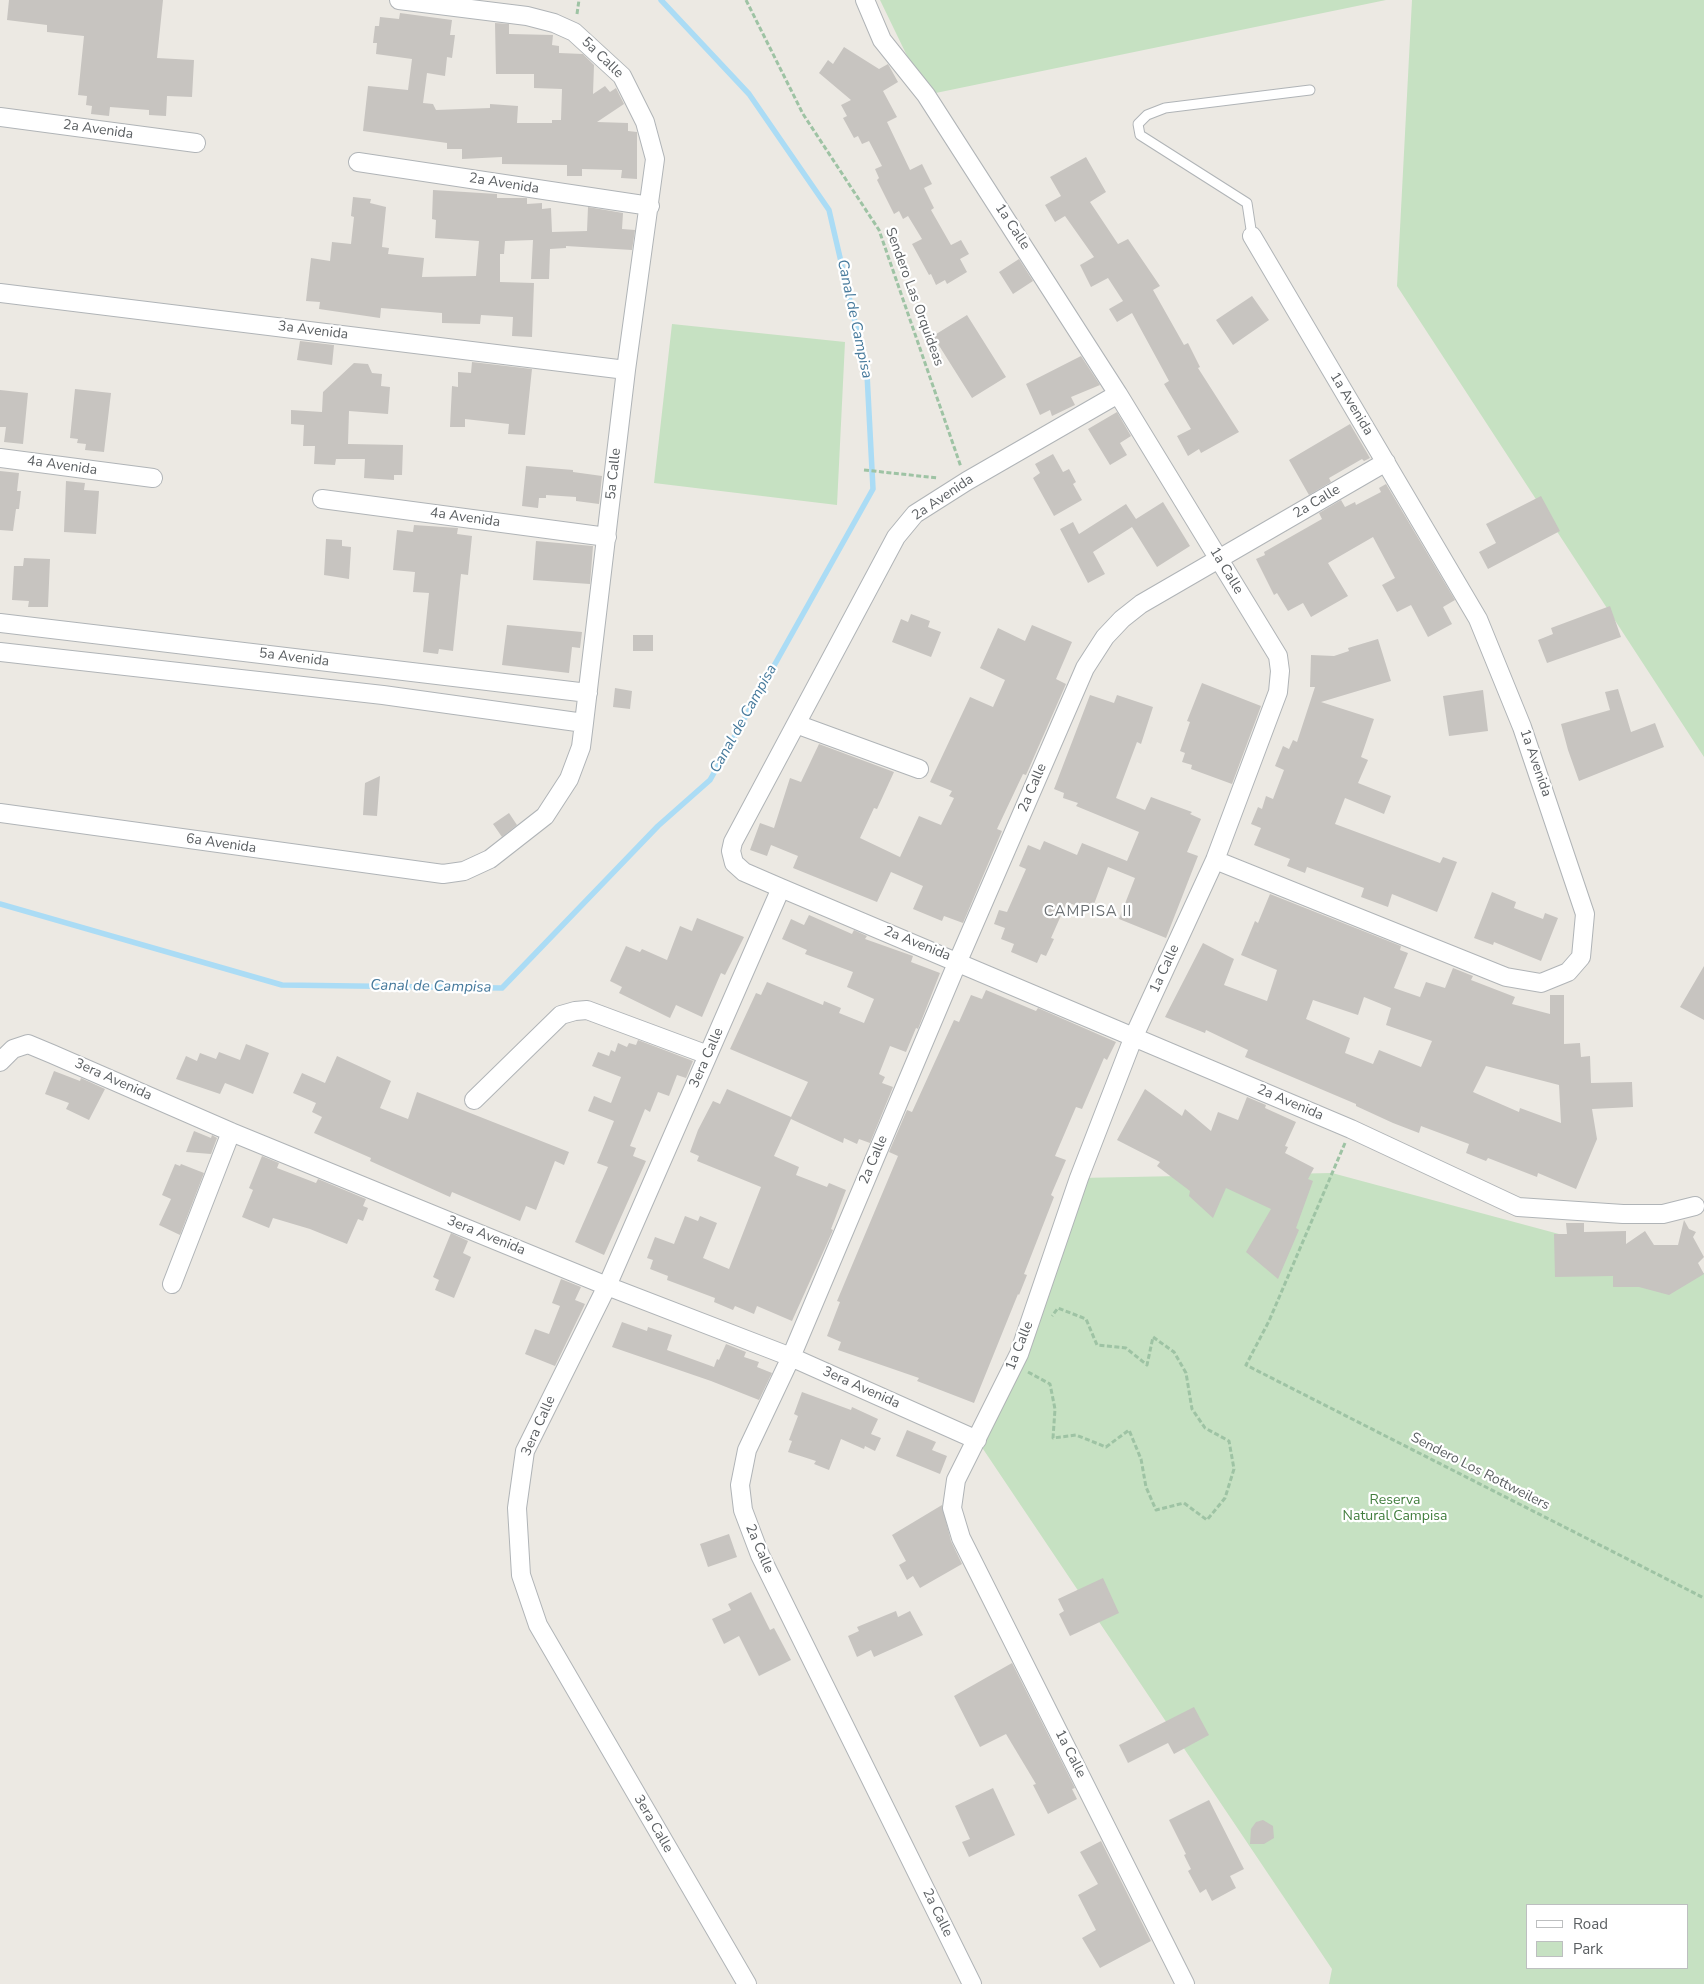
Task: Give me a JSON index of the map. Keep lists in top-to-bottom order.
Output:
{
  "streets": {
    "street": [
      "5a Calle",
      "2a Avenida",
      "1a Calle",
      "3a Avenida",
      "1a Avenida",
      "4a Avenida",
      "2a Calle",
      "5a Avenida",
      "6a Avenida",
      "3era Calle",
      "3era Avenida"
    ],
    "path": ["Sendero Las Orquideas", "Sendero Los Rottweilers"]
  },
  "crossings": [
    ["5a Calle", "2a Avenida"],
    ["5a Calle", "3a Avenida"],
    ["5a Calle", "4a Avenida"],
    ["5a Calle", "5a Avenida"],
    ["5a Calle", "6a Avenida"],
    ["2a Avenida", "1a Calle"],
    ["2a Avenida", "Sendero Las Orquideas"],
    ["2a Avenida", "2a Calle"],
    ["2a Avenida", "3era Calle"],
    ["2a Avenida", "Sendero Los Rottweilers"],
    ["1a Calle", "1a Avenida"],
    ["1a Calle", "2a Calle"],
    ["1a Calle", "3era Avenida"],
    ["1a Avenida", "2a Calle"],
    ["2a Calle", "3era Avenida"],
    ["3era Calle", "3era Avenida"]
  ],
  "districts": ["CAMPISA II"],
  "water": ["Canal de Campisa"],
  "parks": ["Reserva Natural Campisa"],
  "legend": ["Road", "Park"]
}
